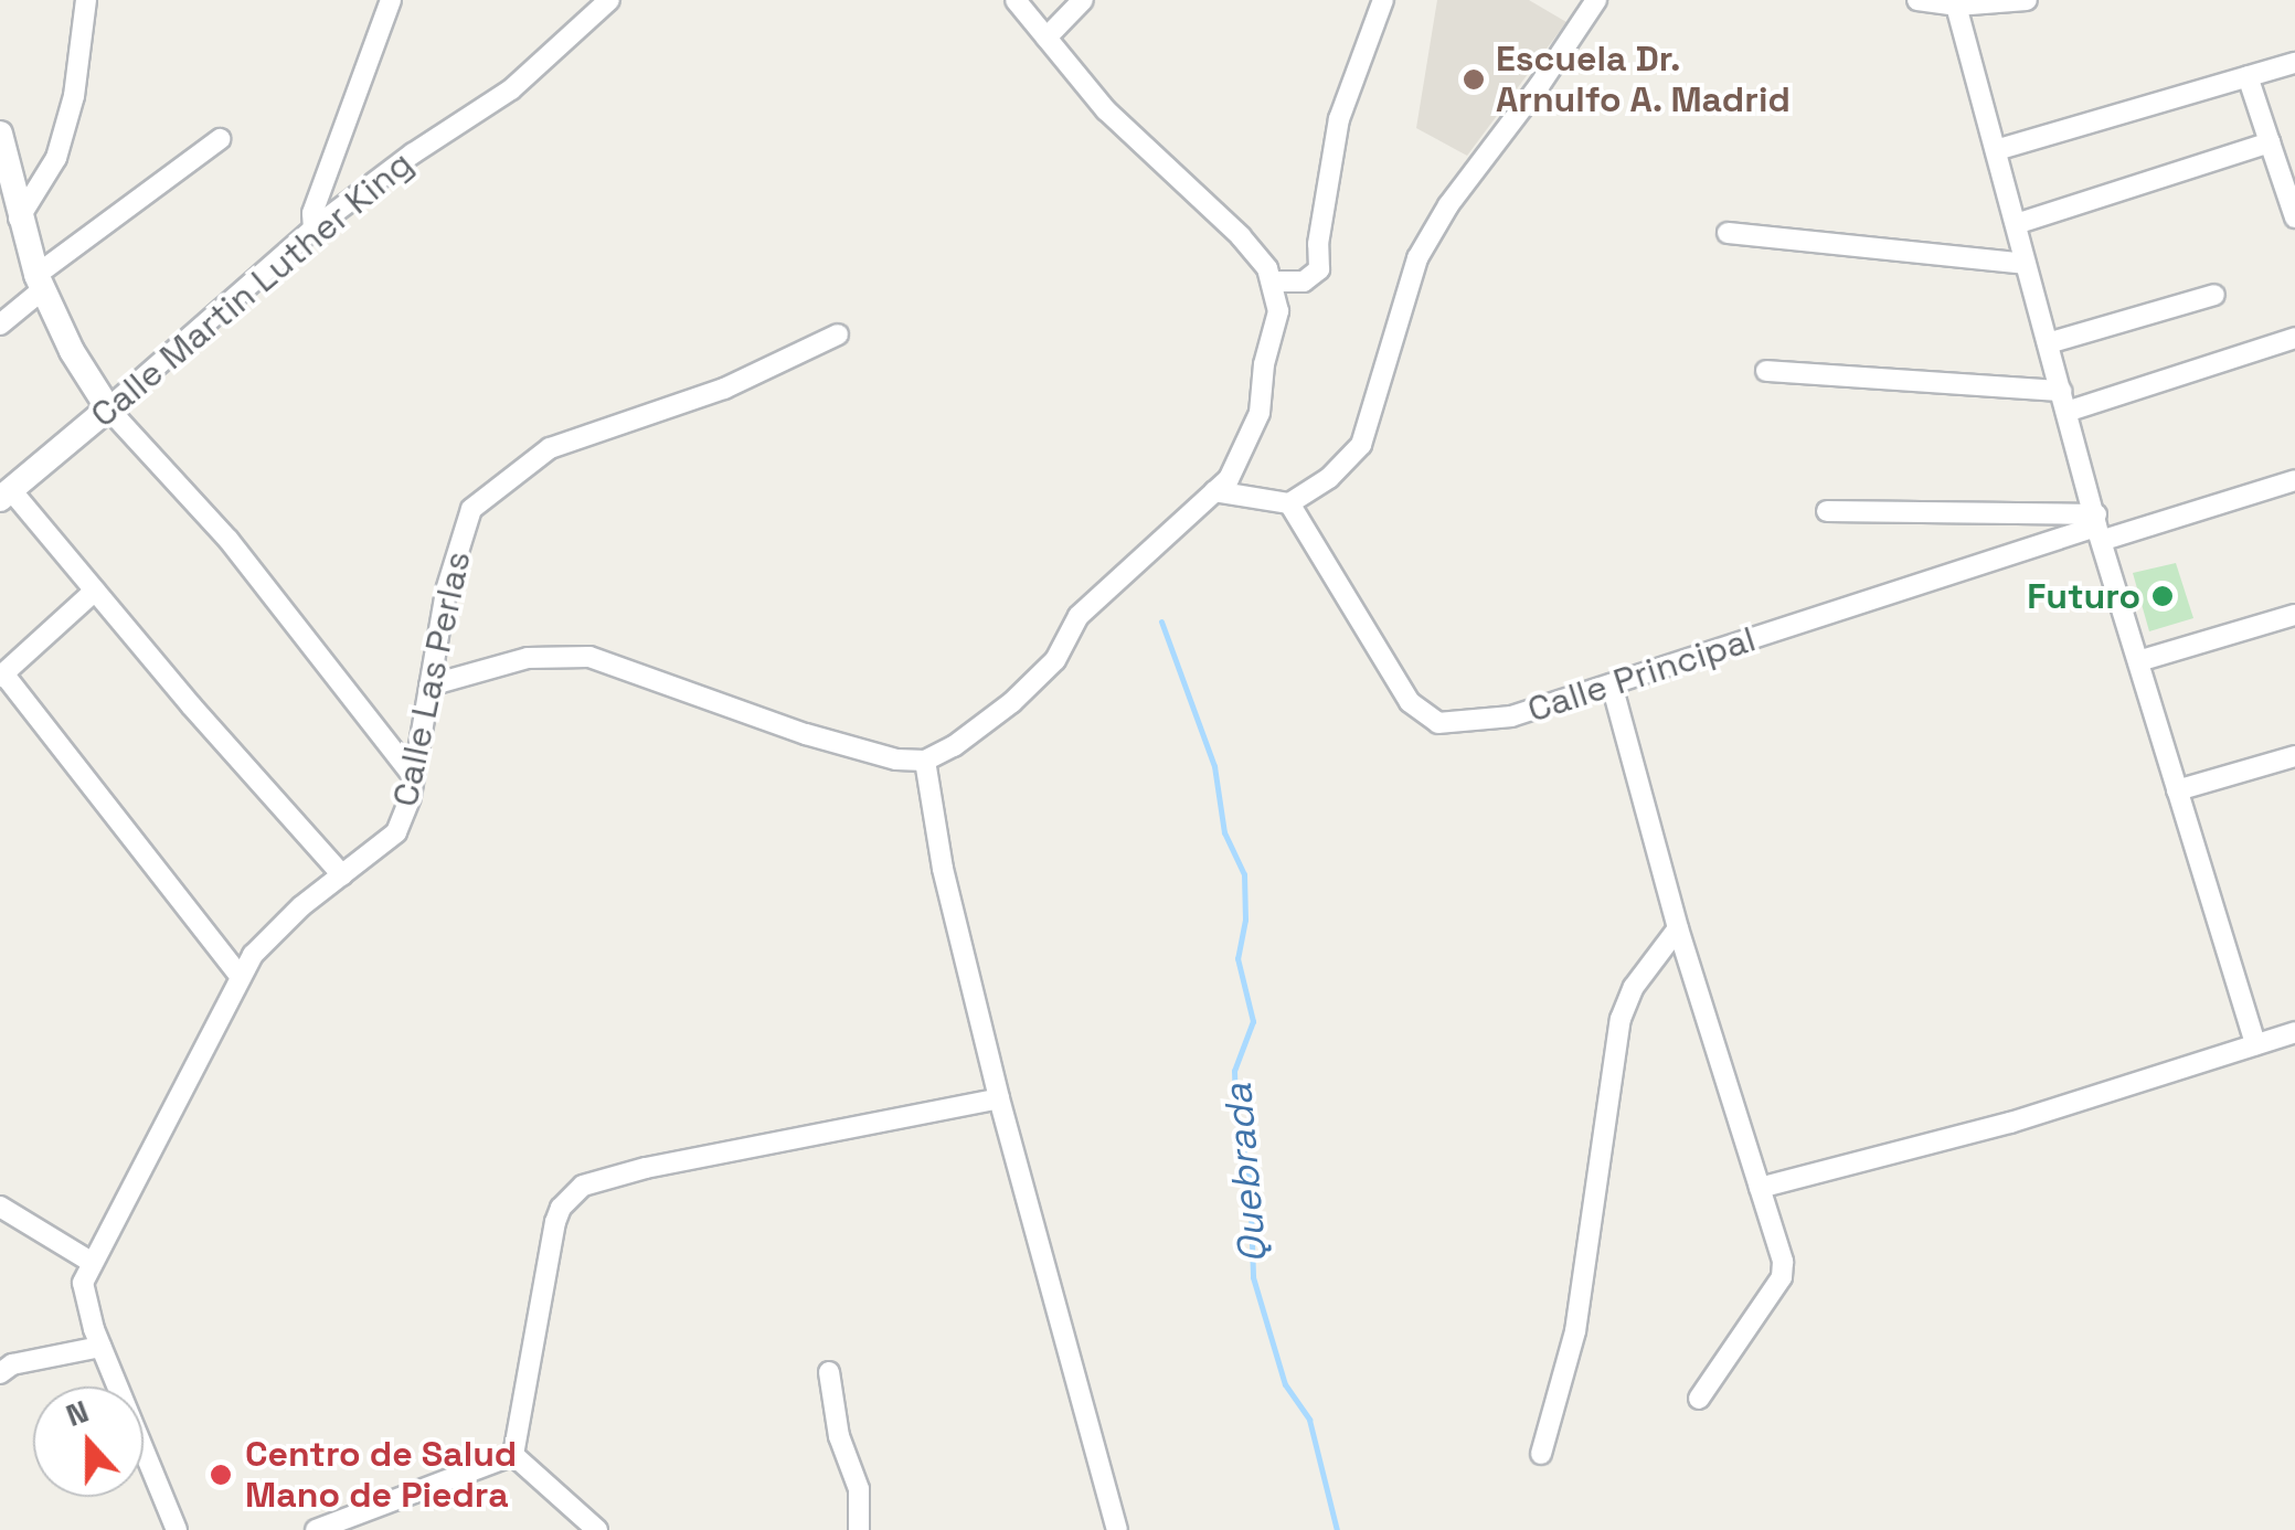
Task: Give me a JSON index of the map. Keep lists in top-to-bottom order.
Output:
{
  "streets": {
    "street": ["Calle Martin Luther King", "Calle Principal", "Calle Las Perlas"]
  },
  "water": ["Quebrada"],
  "places": ["Escuela Dr. Arnulfo A. Madrid", "Futuro", "Centro de Salud Mano de Piedra"],
  "north": "top"
}
